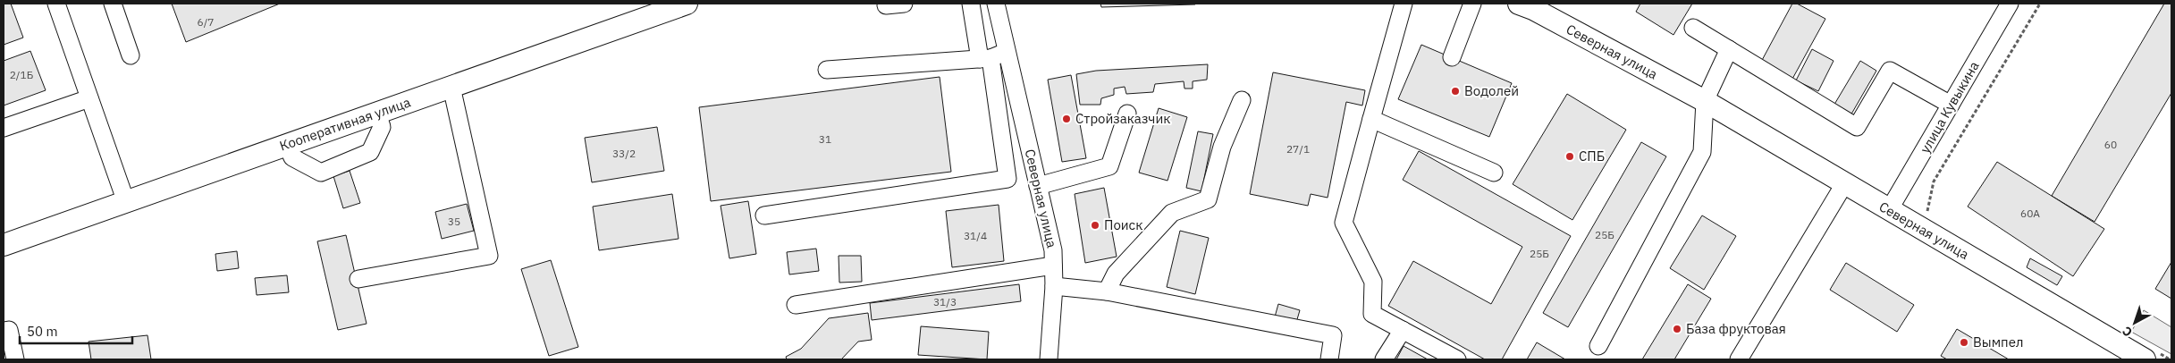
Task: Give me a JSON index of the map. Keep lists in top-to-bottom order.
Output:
{
  "streets": {
    "main road": ["Северная улица", "Кооперативная улица"],
    "street": ["улица Кувыкина"]
  },
  "crossings": [
    ["Северная улица", "улица Кувыкина"]
  ],
  "places": [
    "Водолей",
    "Стройзаказчик",
    "СПБ",
    "Поиск",
    "База фруктовая",
    "Вымпел"
  ],
  "house_numbers": [
    "6/7",
    "2/1Б",
    "31",
    "60",
    "27/1",
    "33/2",
    "60А",
    "35",
    "25Б",
    "31/4",
    "25Б",
    "31/3"
  ],
  "scale_bar": "50 m",
  "north": "bottom left"
}
